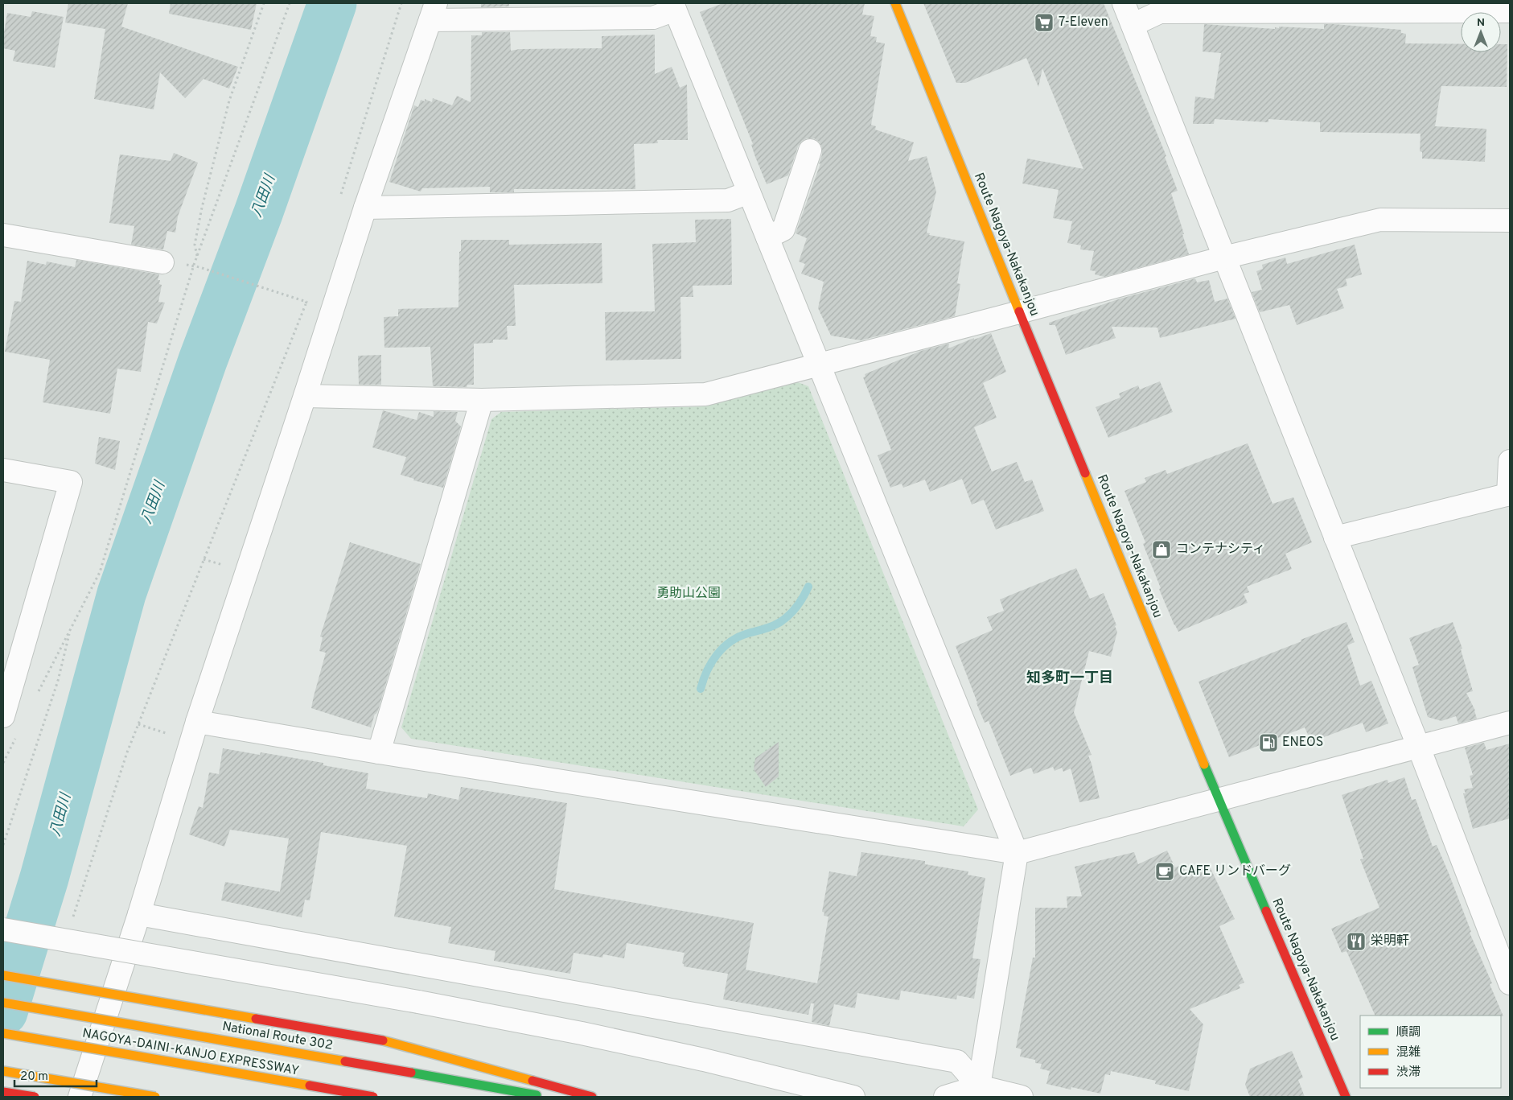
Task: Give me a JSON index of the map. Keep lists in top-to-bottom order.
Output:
{
  "streets": {
    "main road": ["Route Nagoya-Nakakanjou", "National Route 302", "NAGOYA-DAINI-KANJO EXPRESSWAY"]
  },
  "districts": ["知多町一丁目"],
  "water": ["八田川"],
  "parks": ["勇助山公園"],
  "places": {
    "supermarket": ["7-Eleven"],
    "shop": ["コンテナシティ"],
    "fuel station": ["ENEOS"],
    "cafe": ["CAFE リンドバーグ"],
    "restaurant": ["栄明軒"]
  },
  "legend": ["順調", "混雑", "渋滞"],
  "scale_bar": "20 m",
  "north": "top"
}
